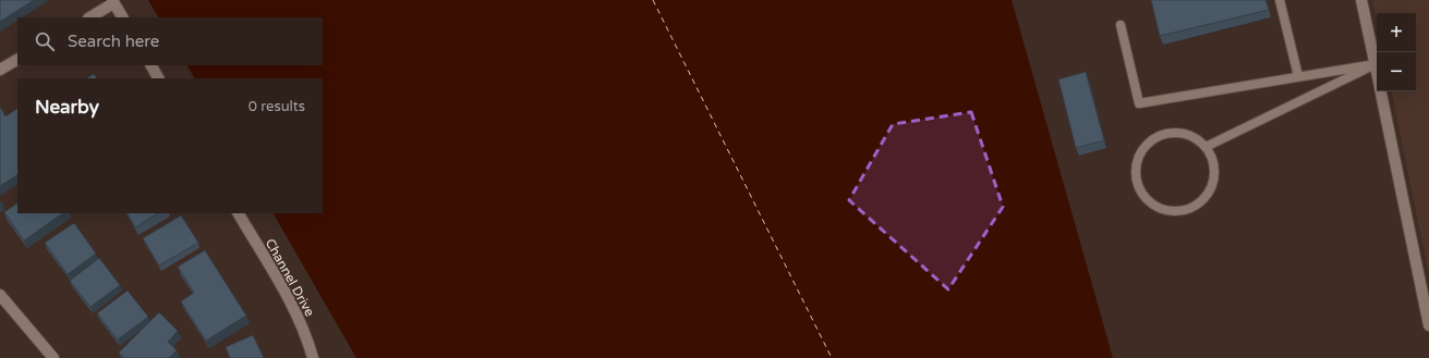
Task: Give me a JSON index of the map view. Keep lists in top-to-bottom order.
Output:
{
  "streets": {
    "street": ["Channel Drive"]
  },
  "page": {
    "map_buttons": ["+", "−"],
    "search": "Search here",
    "heading": ["Nearby", "0 results"]
  }
}
